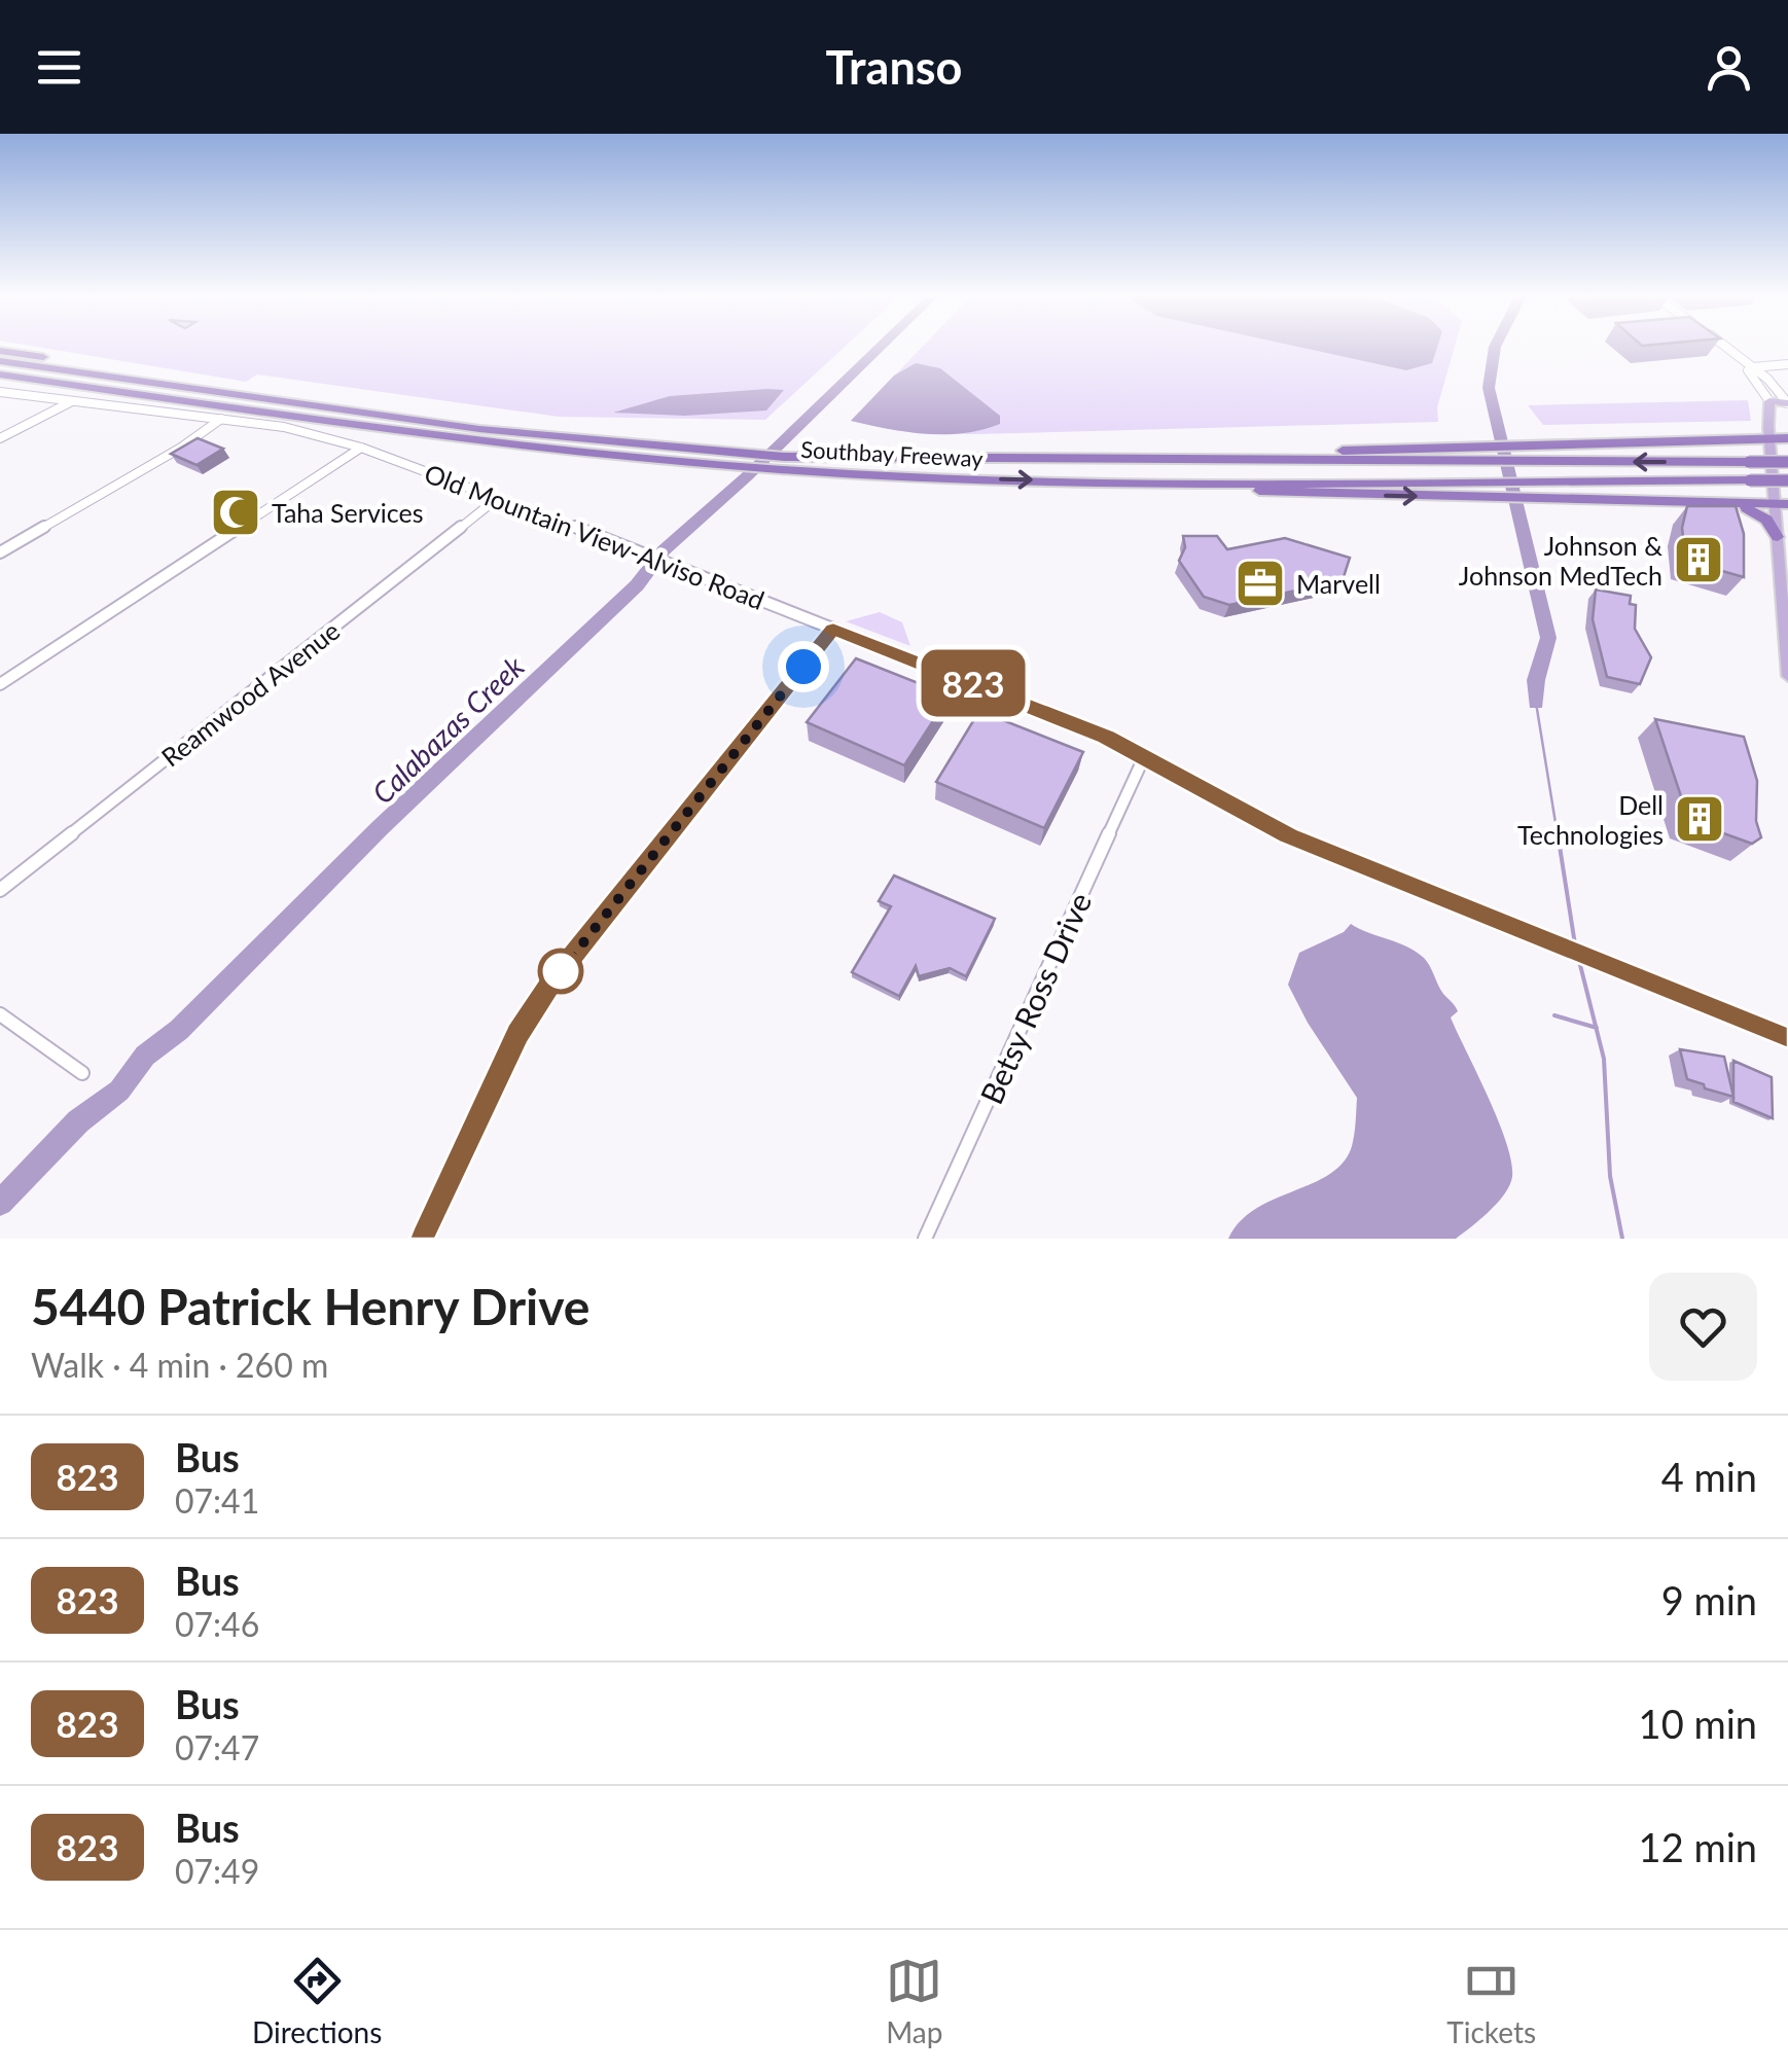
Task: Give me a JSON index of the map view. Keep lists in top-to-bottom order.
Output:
{
  "streets": {
    "highway": ["Southbay Freeway"],
    "street": ["Old Mountain View-Alviso Road", "Reamwood Avenue", "Betsy Ross Drive"]
  },
  "crossings": [
    ["Old Mountain View-Alviso Road", "Reamwood Avenue"],
    ["Old Mountain View-Alviso Road", "Betsy Ross Drive"]
  ],
  "water": ["Calabazas Creek"],
  "places": {
    "mosque": ["Taha Services"],
    "building": ["Johnson & Johnson MedTech", "Dell Technologies"],
    "office": ["Marvell"]
  },
  "lines": ["bus line 823"],
  "page": {
    "header": "Transo",
    "on_map": "823",
    "heading": ["5440 Patrick Henry Drive", "Walk · 4 min · 260 m"],
    "list": [
      {
        "mark": "823",
        "name": "Bus",
        "note": "07:41",
        "value": "4 min"
      },
      {
        "mark": "823",
        "name": "Bus",
        "note": "07:46",
        "value": "9 min"
      },
      {
        "mark": "823",
        "name": "Bus",
        "note": "07:47",
        "value": "10 min"
      },
      {
        "mark": "823",
        "name": "Bus",
        "note": "07:49",
        "value": "12 min"
      }
    ],
    "tabs": ["Directions", "Map", "Tickets"]
  }
}
